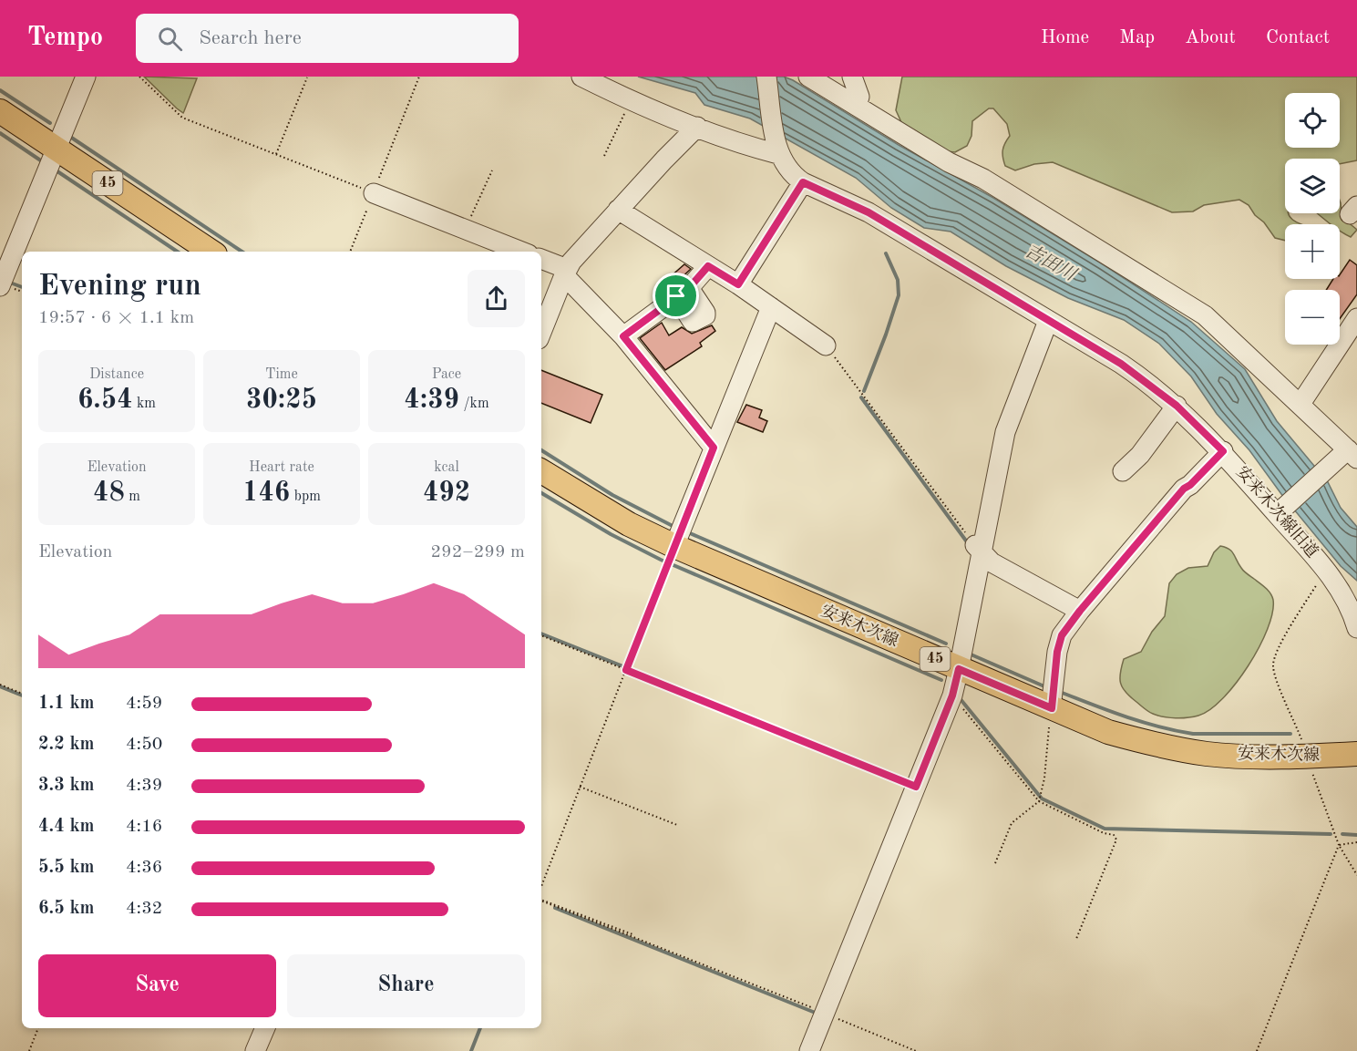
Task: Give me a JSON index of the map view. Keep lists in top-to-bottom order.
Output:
{
  "streets": {
    "main road": ["45", "安来木次線"],
    "street": ["安来木次線旧道"]
  },
  "water": ["吉田川"],
  "page": {
    "header": "Tempo",
    "search": "Search here",
    "nav": [
      "Home",
      "Map",
      "About",
      "Contact"
    ],
    "map_buttons": ["+", "−"],
    "heading": ["Evening run", "19:57 · 6 × 1.1 km"],
    "stats": [
      ["Distance", "6.54 km"],
      ["Time", "30:25"],
      ["Pace", "4:39 /km"],
      ["Elevation", "48 m"],
      ["Heart rate", "146 bpm"],
      ["kcal", "492"]
    ],
    "chart": ["Elevation", "292–299 m"],
    "list": [
      {
        "name": "1.1 km",
        "note": "4:59"
      },
      {
        "name": "2.2 km",
        "note": "4:50"
      },
      {
        "name": "3.3 km",
        "note": "4:39"
      },
      {
        "name": "4.4 km",
        "note": "4:16"
      },
      {
        "name": "5.5 km",
        "note": "4:36"
      },
      {
        "name": "6.5 km",
        "note": "4:32"
      }
    ],
    "buttons": ["Save", "Share"]
  }
}
